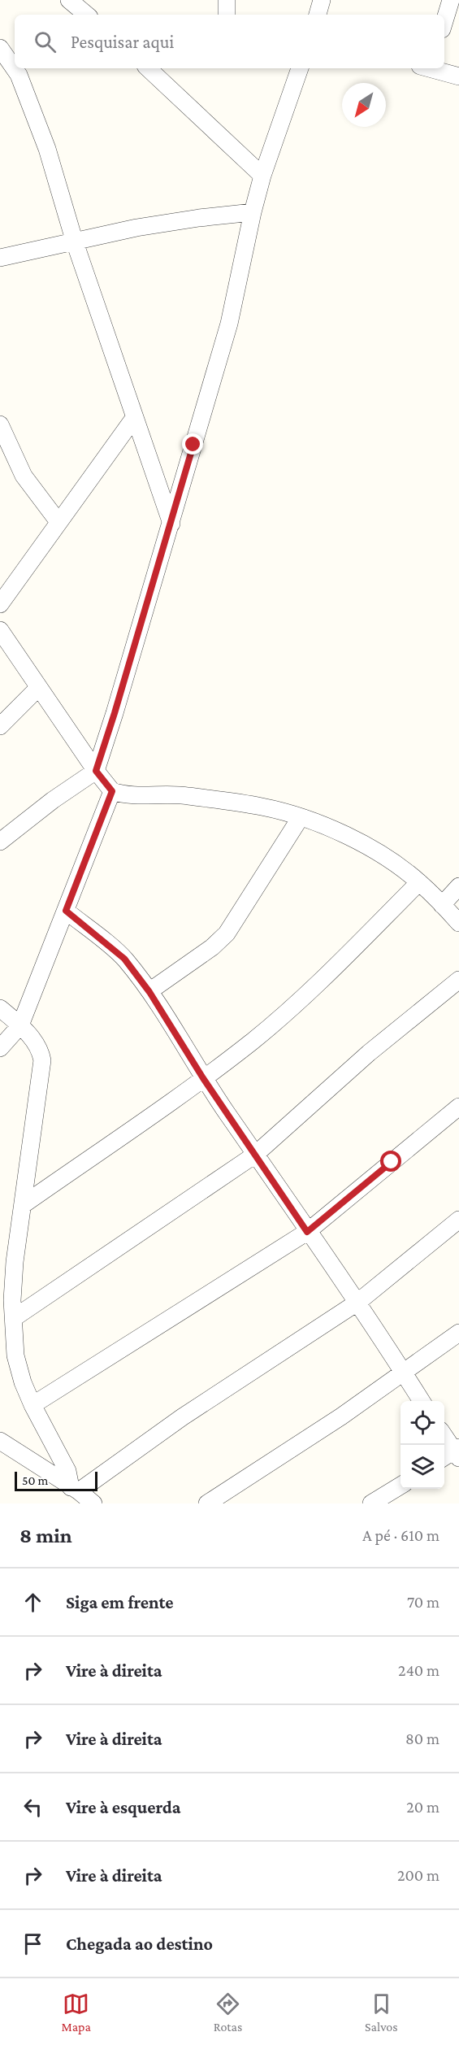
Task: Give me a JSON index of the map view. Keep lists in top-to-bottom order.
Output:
{
  "scale_bar": "50 m",
  "north": "bottom left",
  "page": {
    "search": "Pesquisar aqui",
    "scale": "50 m",
    "heading": ["8 min", "A pé · 610 m"],
    "list": [
      ["Siga em frente", "70 m"],
      ["Vire à direita", "240 m"],
      ["Vire à direita", "80 m"],
      ["Vire à esquerda", "20 m"],
      ["Vire à direita", "200 m"],
      "Chegada ao destino"
    ],
    "nav": ["Mapa", "Rotas", "Salvos"]
  }
}
